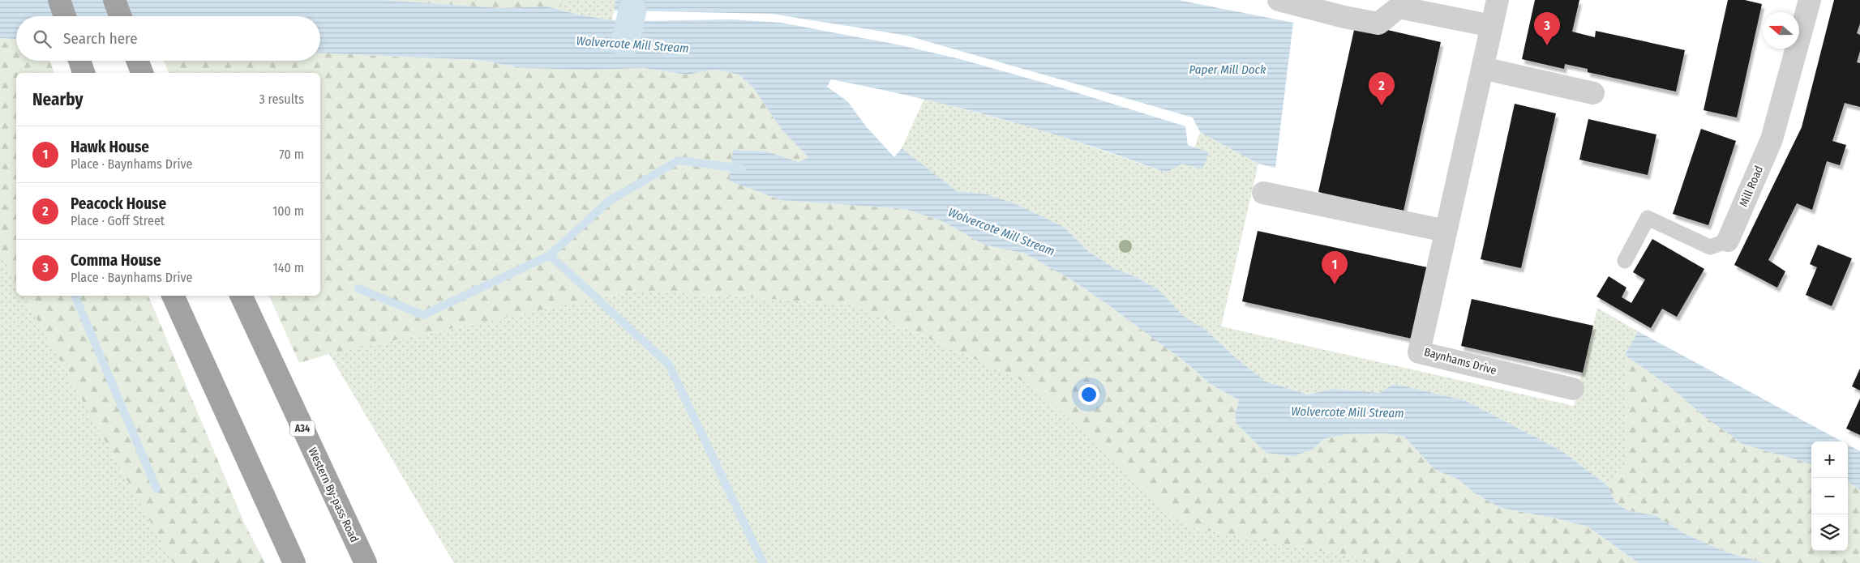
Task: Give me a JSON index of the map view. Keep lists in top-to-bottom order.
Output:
{
  "streets": {
    "highway": ["A34", "Western By-pass Road"],
    "street": ["Mill Road", "Baynhams Drive"]
  },
  "water": ["Wolvercote Mill Stream", "Paper Mill Dock"],
  "north": "left",
  "page": {
    "pins": ["3", "2", "1"],
    "search": "Search here",
    "heading": ["Nearby", "3 results"],
    "list": [
      {
        "mark": "1",
        "name": "Hawk House",
        "note": "Place · Baynhams Drive",
        "value": "70 m"
      },
      {
        "mark": "2",
        "name": "Peacock House",
        "note": "Place · Goff Street",
        "value": "100 m"
      },
      {
        "mark": "3",
        "name": "Comma House",
        "note": "Place · Baynhams Drive",
        "value": "140 m"
      }
    ],
    "map_buttons": ["+", "−"]
  }
}
